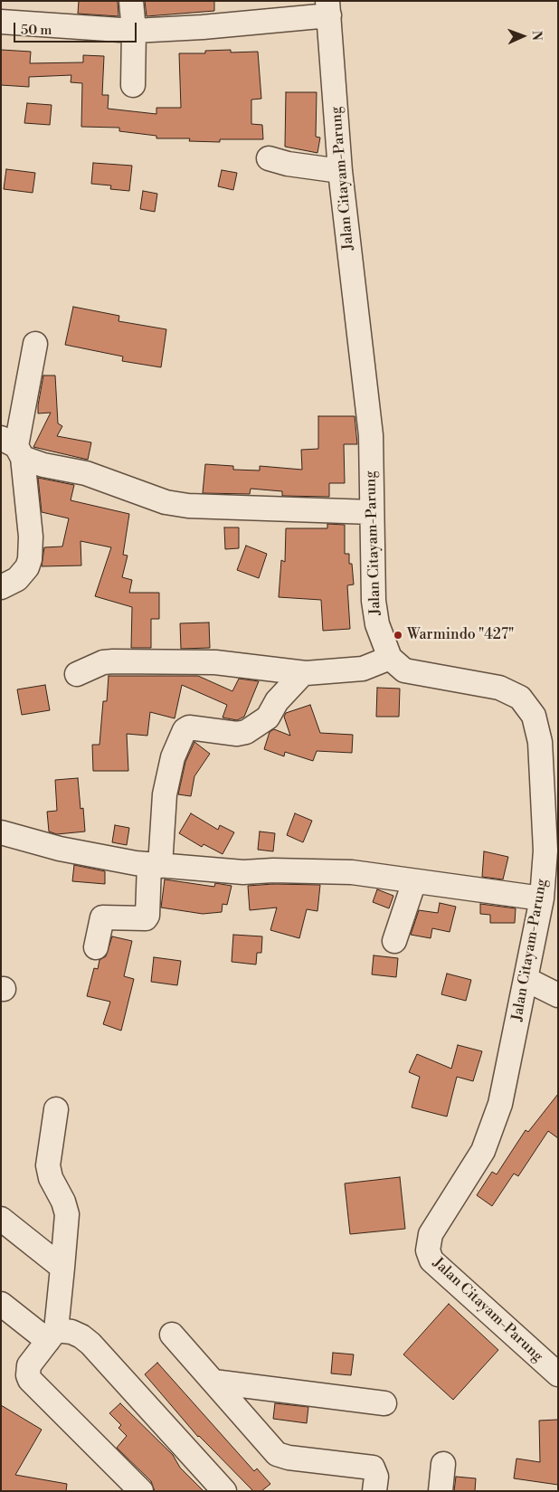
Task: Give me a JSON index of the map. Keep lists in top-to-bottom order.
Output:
{
  "streets": {
    "street": ["Jalan Citayam-Parung"]
  },
  "places": ["Warmindo \"427\""],
  "scale_bar": "50 m",
  "north": "right"
}
